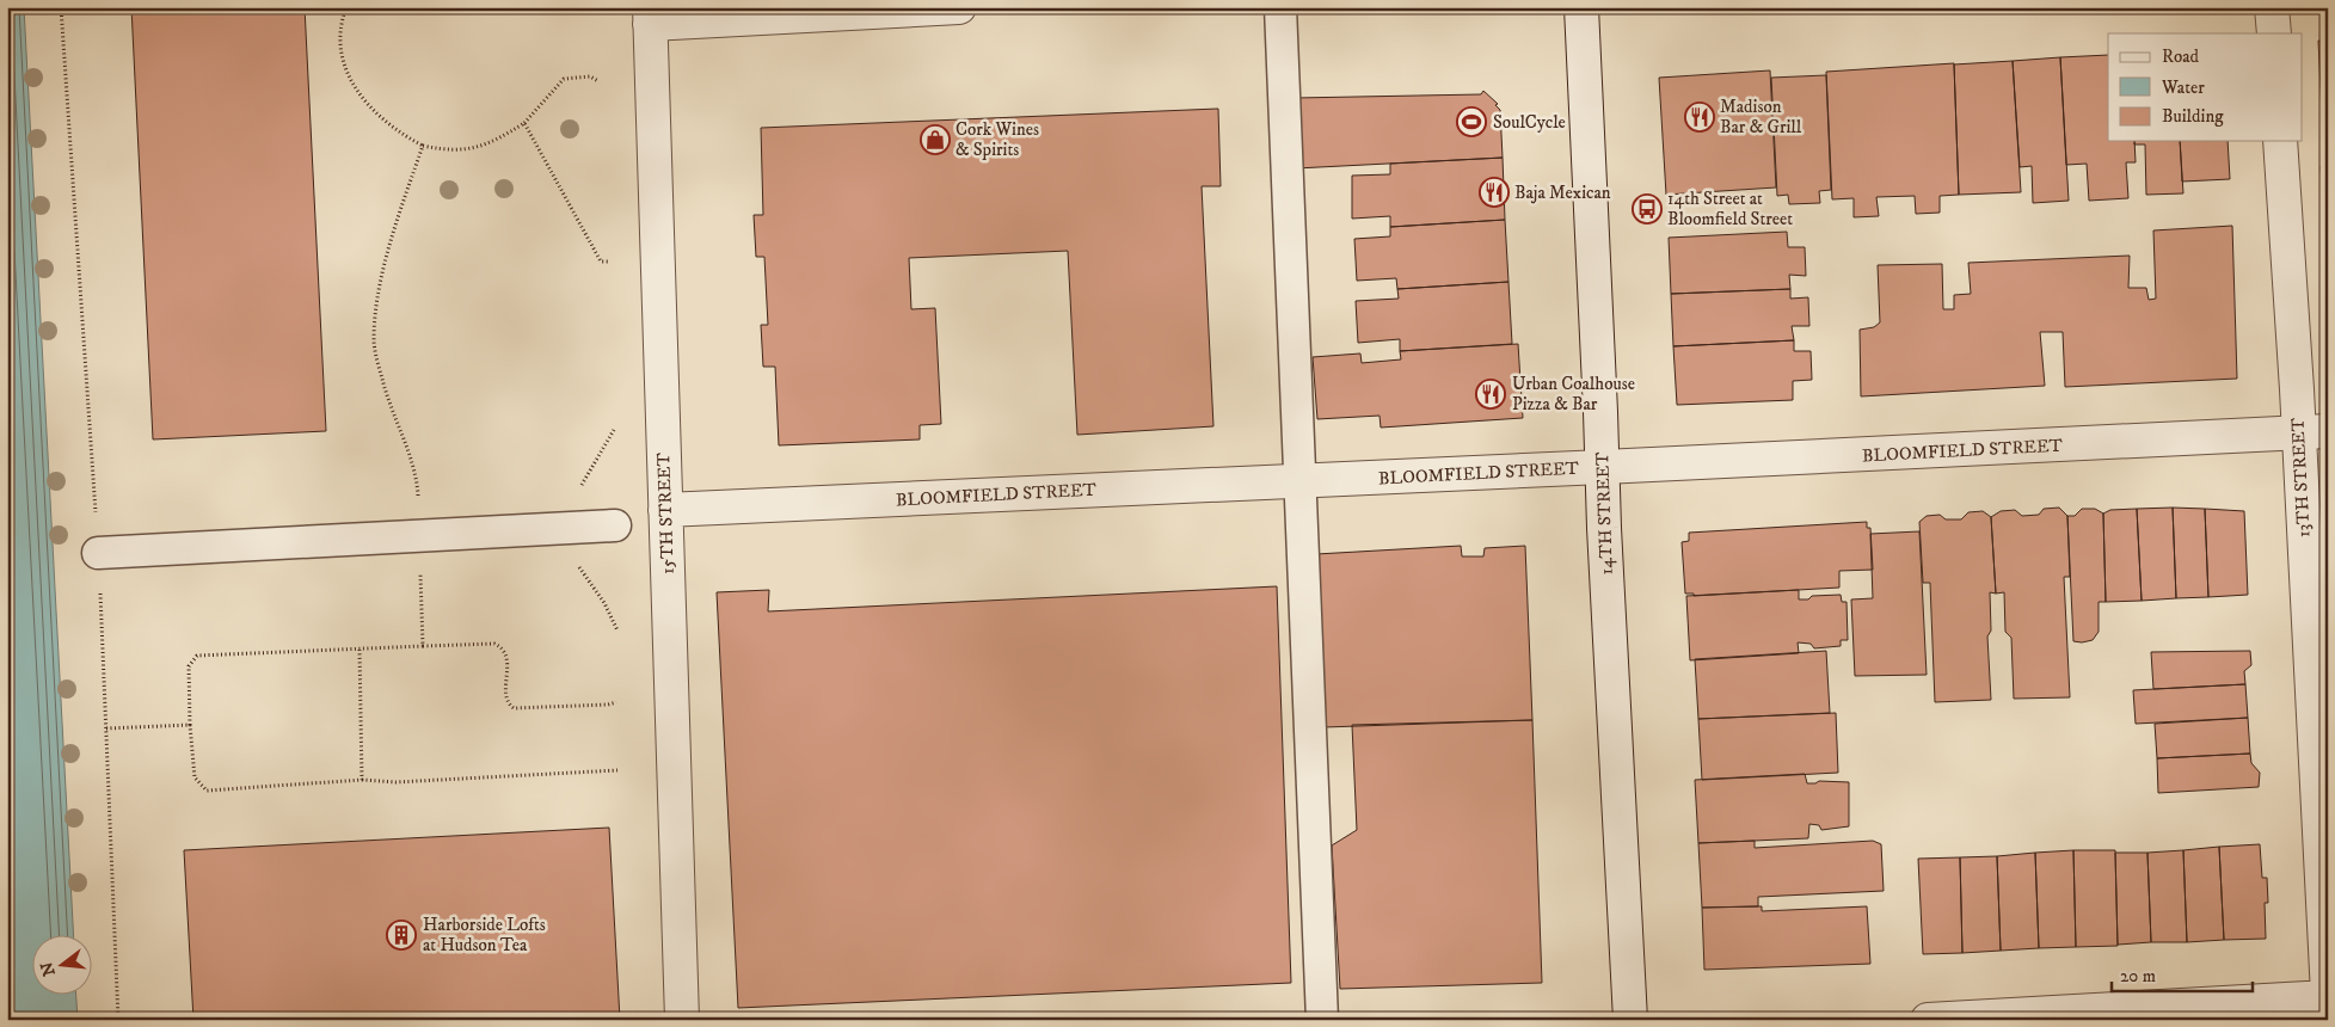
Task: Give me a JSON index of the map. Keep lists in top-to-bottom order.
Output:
{
  "streets": {
    "street": [
      "BLOOMFIELD STREET",
      "13TH STREET",
      "15TH STREET",
      "14TH STREET"
    ]
  },
  "crossings": [
    ["BLOOMFIELD STREET", "13TH STREET"],
    ["BLOOMFIELD STREET", "15TH STREET"],
    ["BLOOMFIELD STREET", "14TH STREET"]
  ],
  "places": {
    "restaurant": ["Madison Bar & Grill", "Baja Mexican", "Urban Coalhouse Pizza & Bar"],
    "sports": ["SoulCycle"],
    "shop": ["Cork Wines & Spirits"],
    "bus stop": ["14th Street at Bloomfield Street"],
    "building": ["Harborside Lofts at Hudson Tea"]
  },
  "legend": ["Road", "Water", "Building"],
  "scale_bar": "20 m",
  "north": "left"
}
